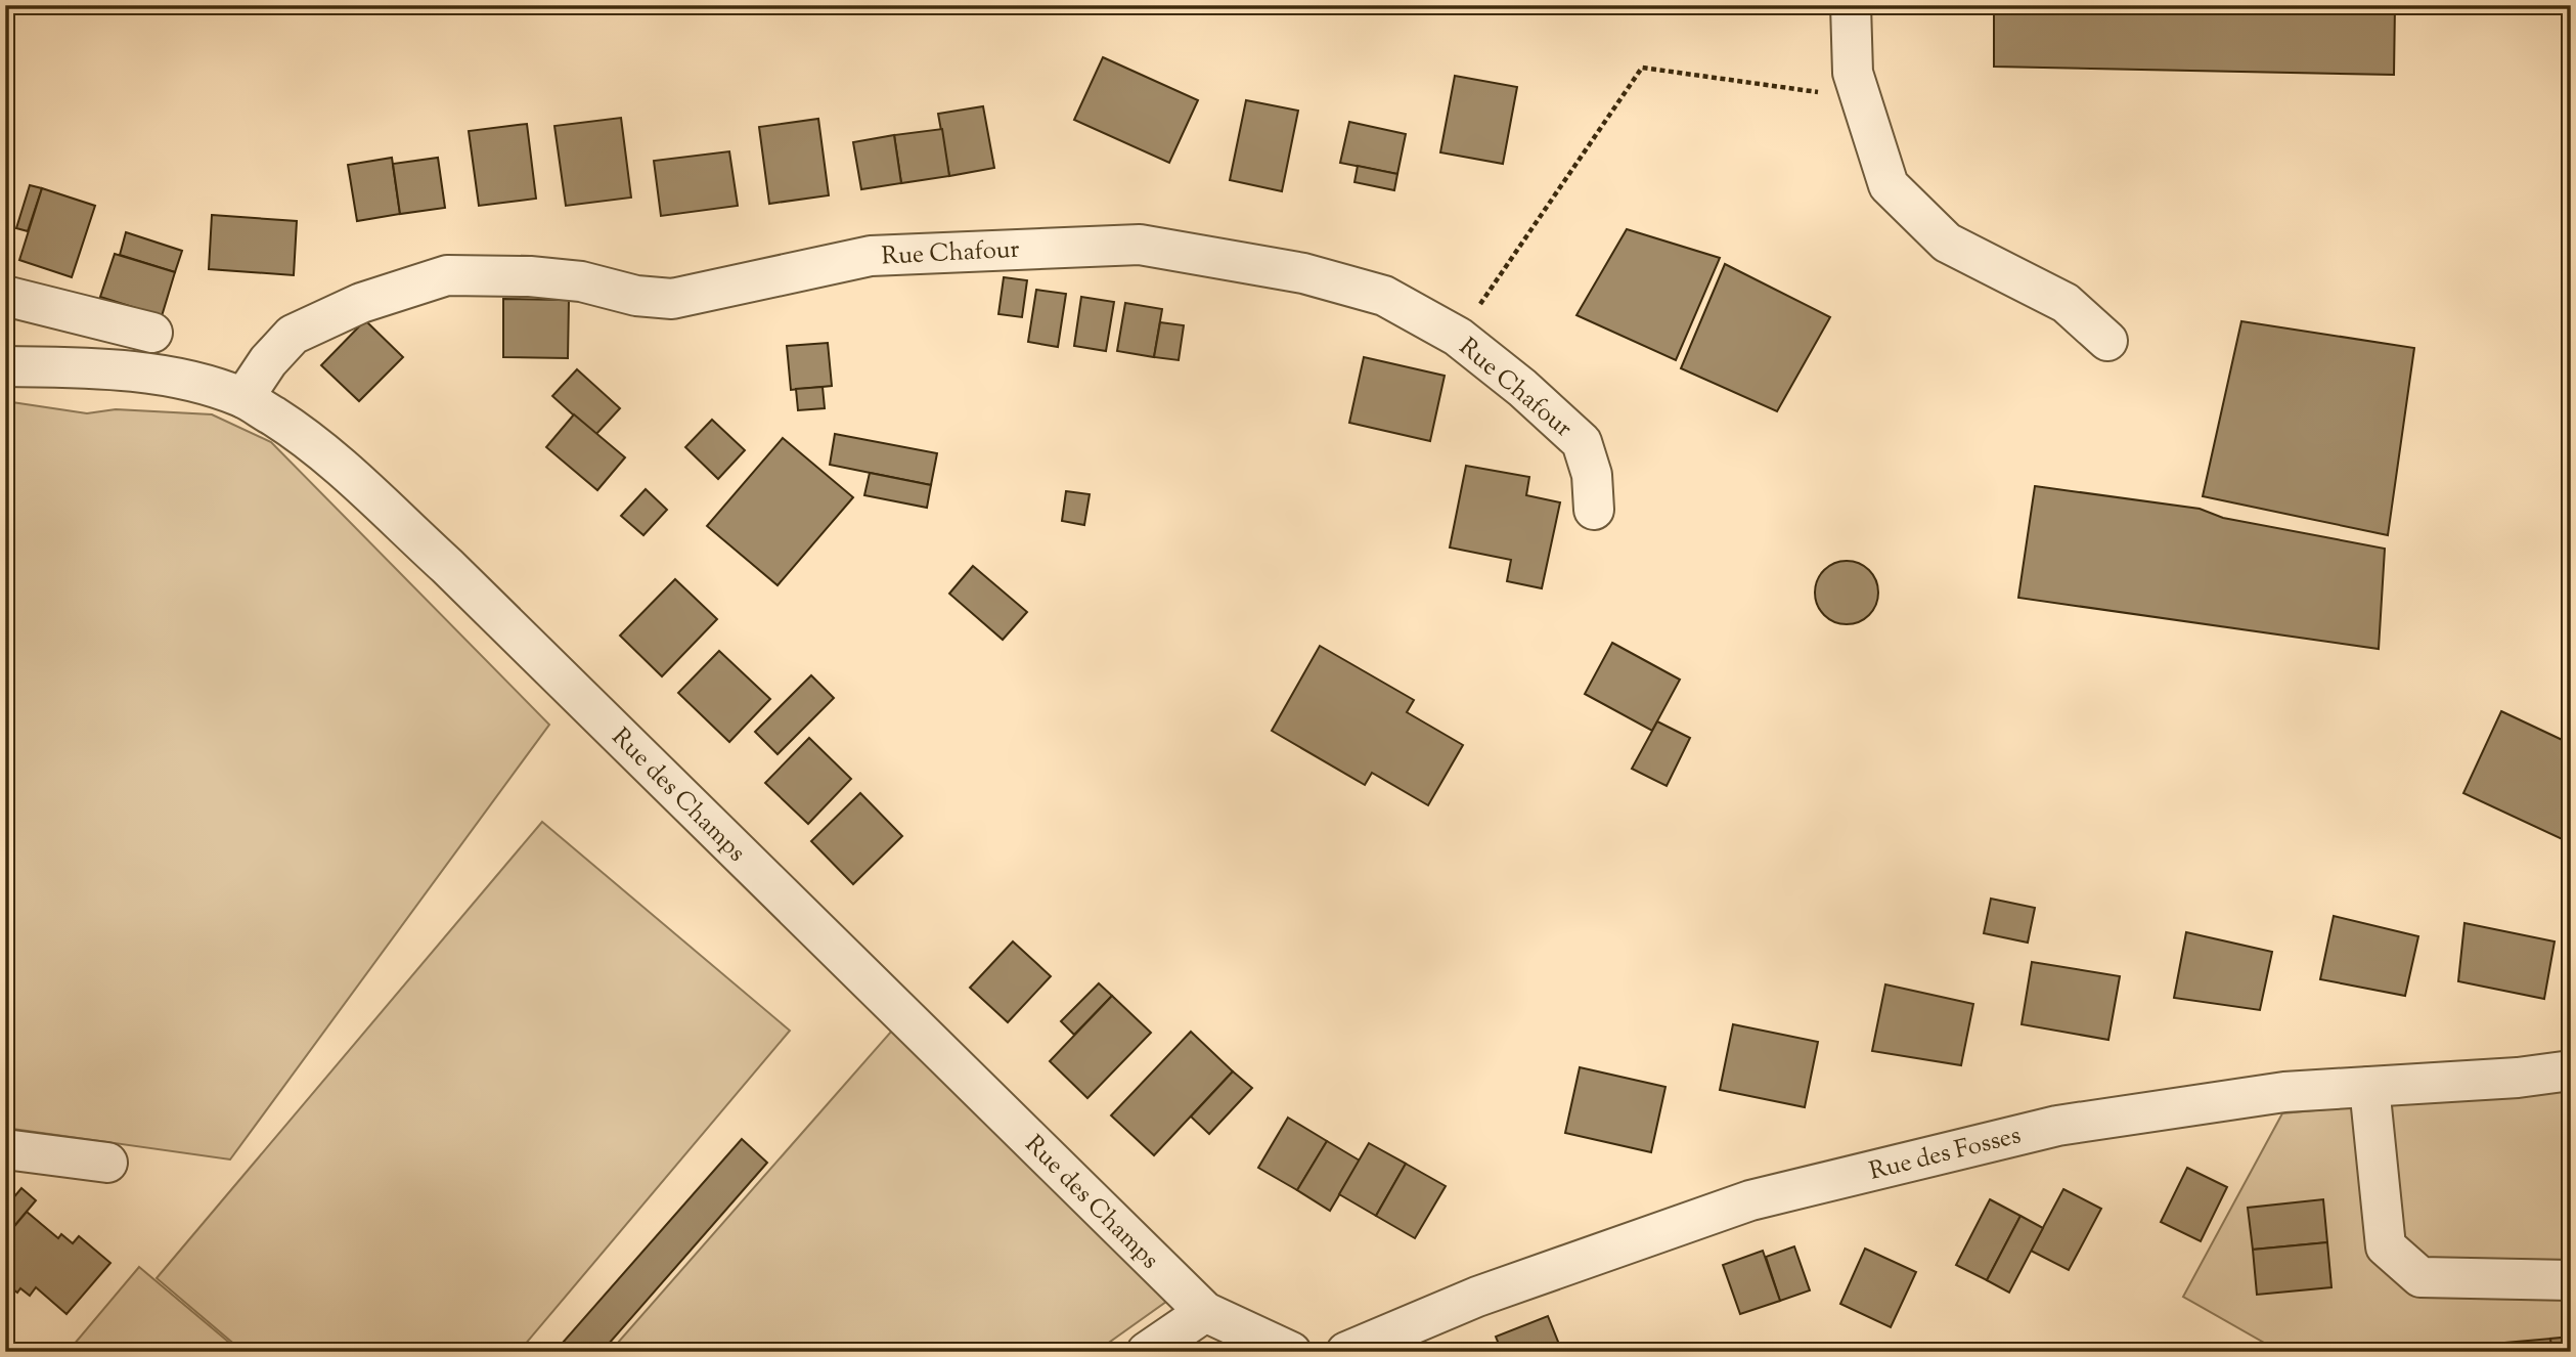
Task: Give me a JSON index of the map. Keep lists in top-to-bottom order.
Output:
{
  "streets": {
    "street": ["Rue Chafour", "Rue des Champs", "Rue des Fosses"]
  },
  "crossings": [
    ["Rue Chafour", "Rue des Champs"]
  ]
}
